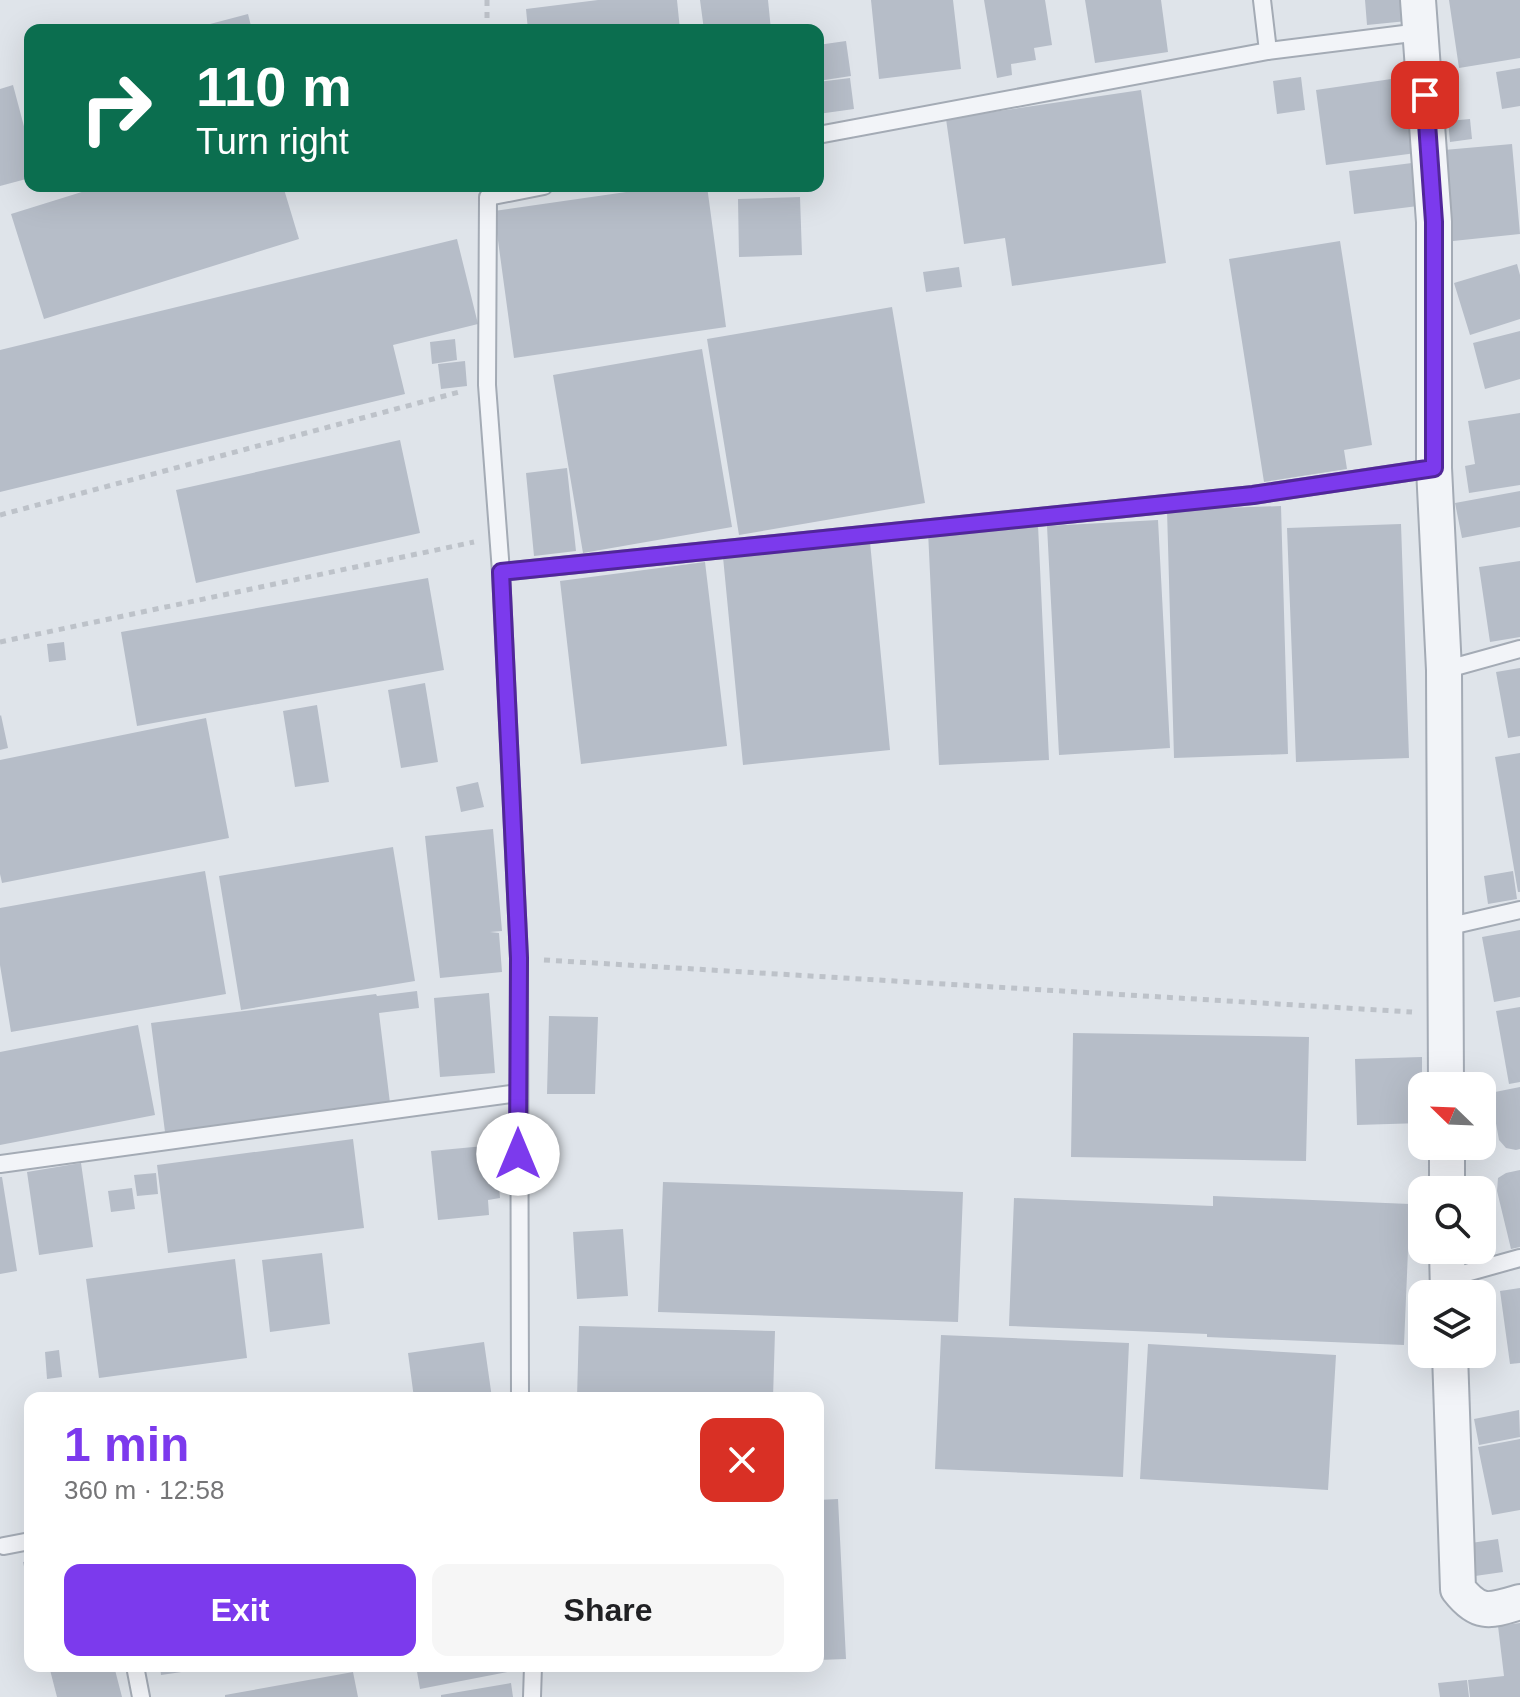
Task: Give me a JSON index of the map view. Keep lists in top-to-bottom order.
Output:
{
  "north": "top left",
  "page": {
    "turn": ["110 m", "Turn right"],
    "heading": ["1 min", "360 m · 12:58"],
    "buttons": ["Exit", "Share"]
  }
}
